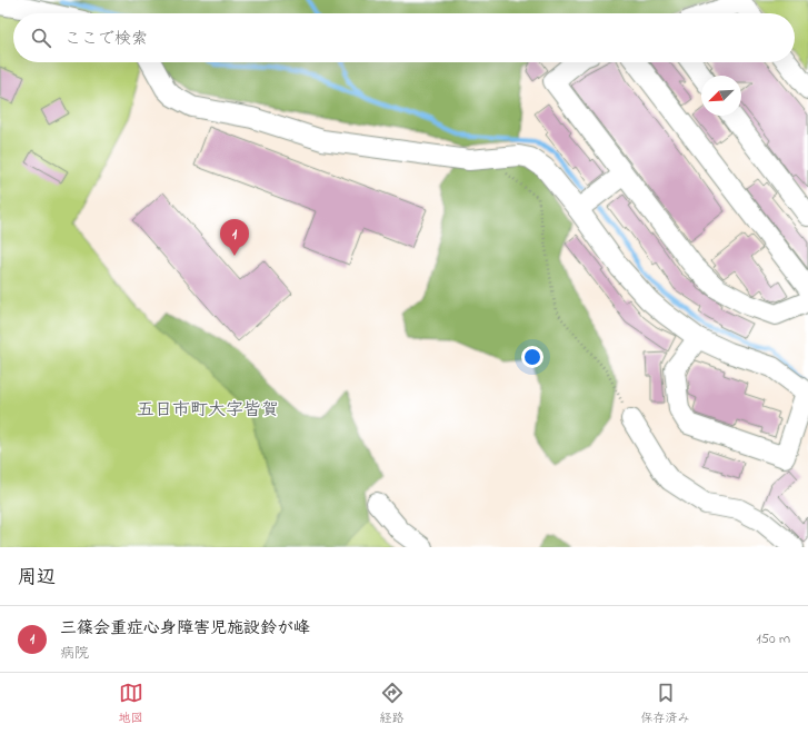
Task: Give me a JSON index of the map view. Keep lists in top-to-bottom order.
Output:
{
  "districts": ["五日市町大字皆賀"],
  "north": "bottom left",
  "page": {
    "search": "ここで検索",
    "pins": "1",
    "heading": "周辺",
    "list": [
      {
        "mark": "1",
        "name": "三篠会重症心身障害児施設鈴が峰",
        "note": "病院",
        "value": "150 m"
      }
    ],
    "nav": ["地図", "経路", "保存済み"]
  }
}
